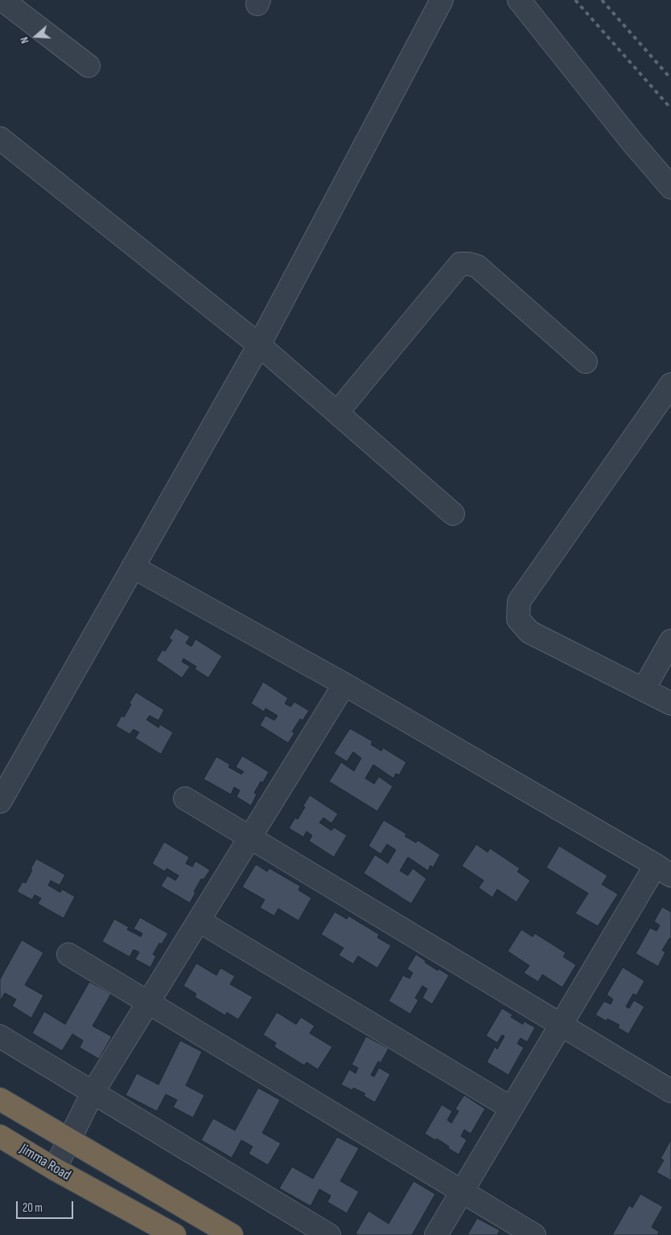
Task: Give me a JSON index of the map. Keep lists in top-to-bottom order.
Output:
{
  "streets": {
    "highway": ["Jimma Road"]
  },
  "scale_bar": "20 m",
  "north": "left"
}
